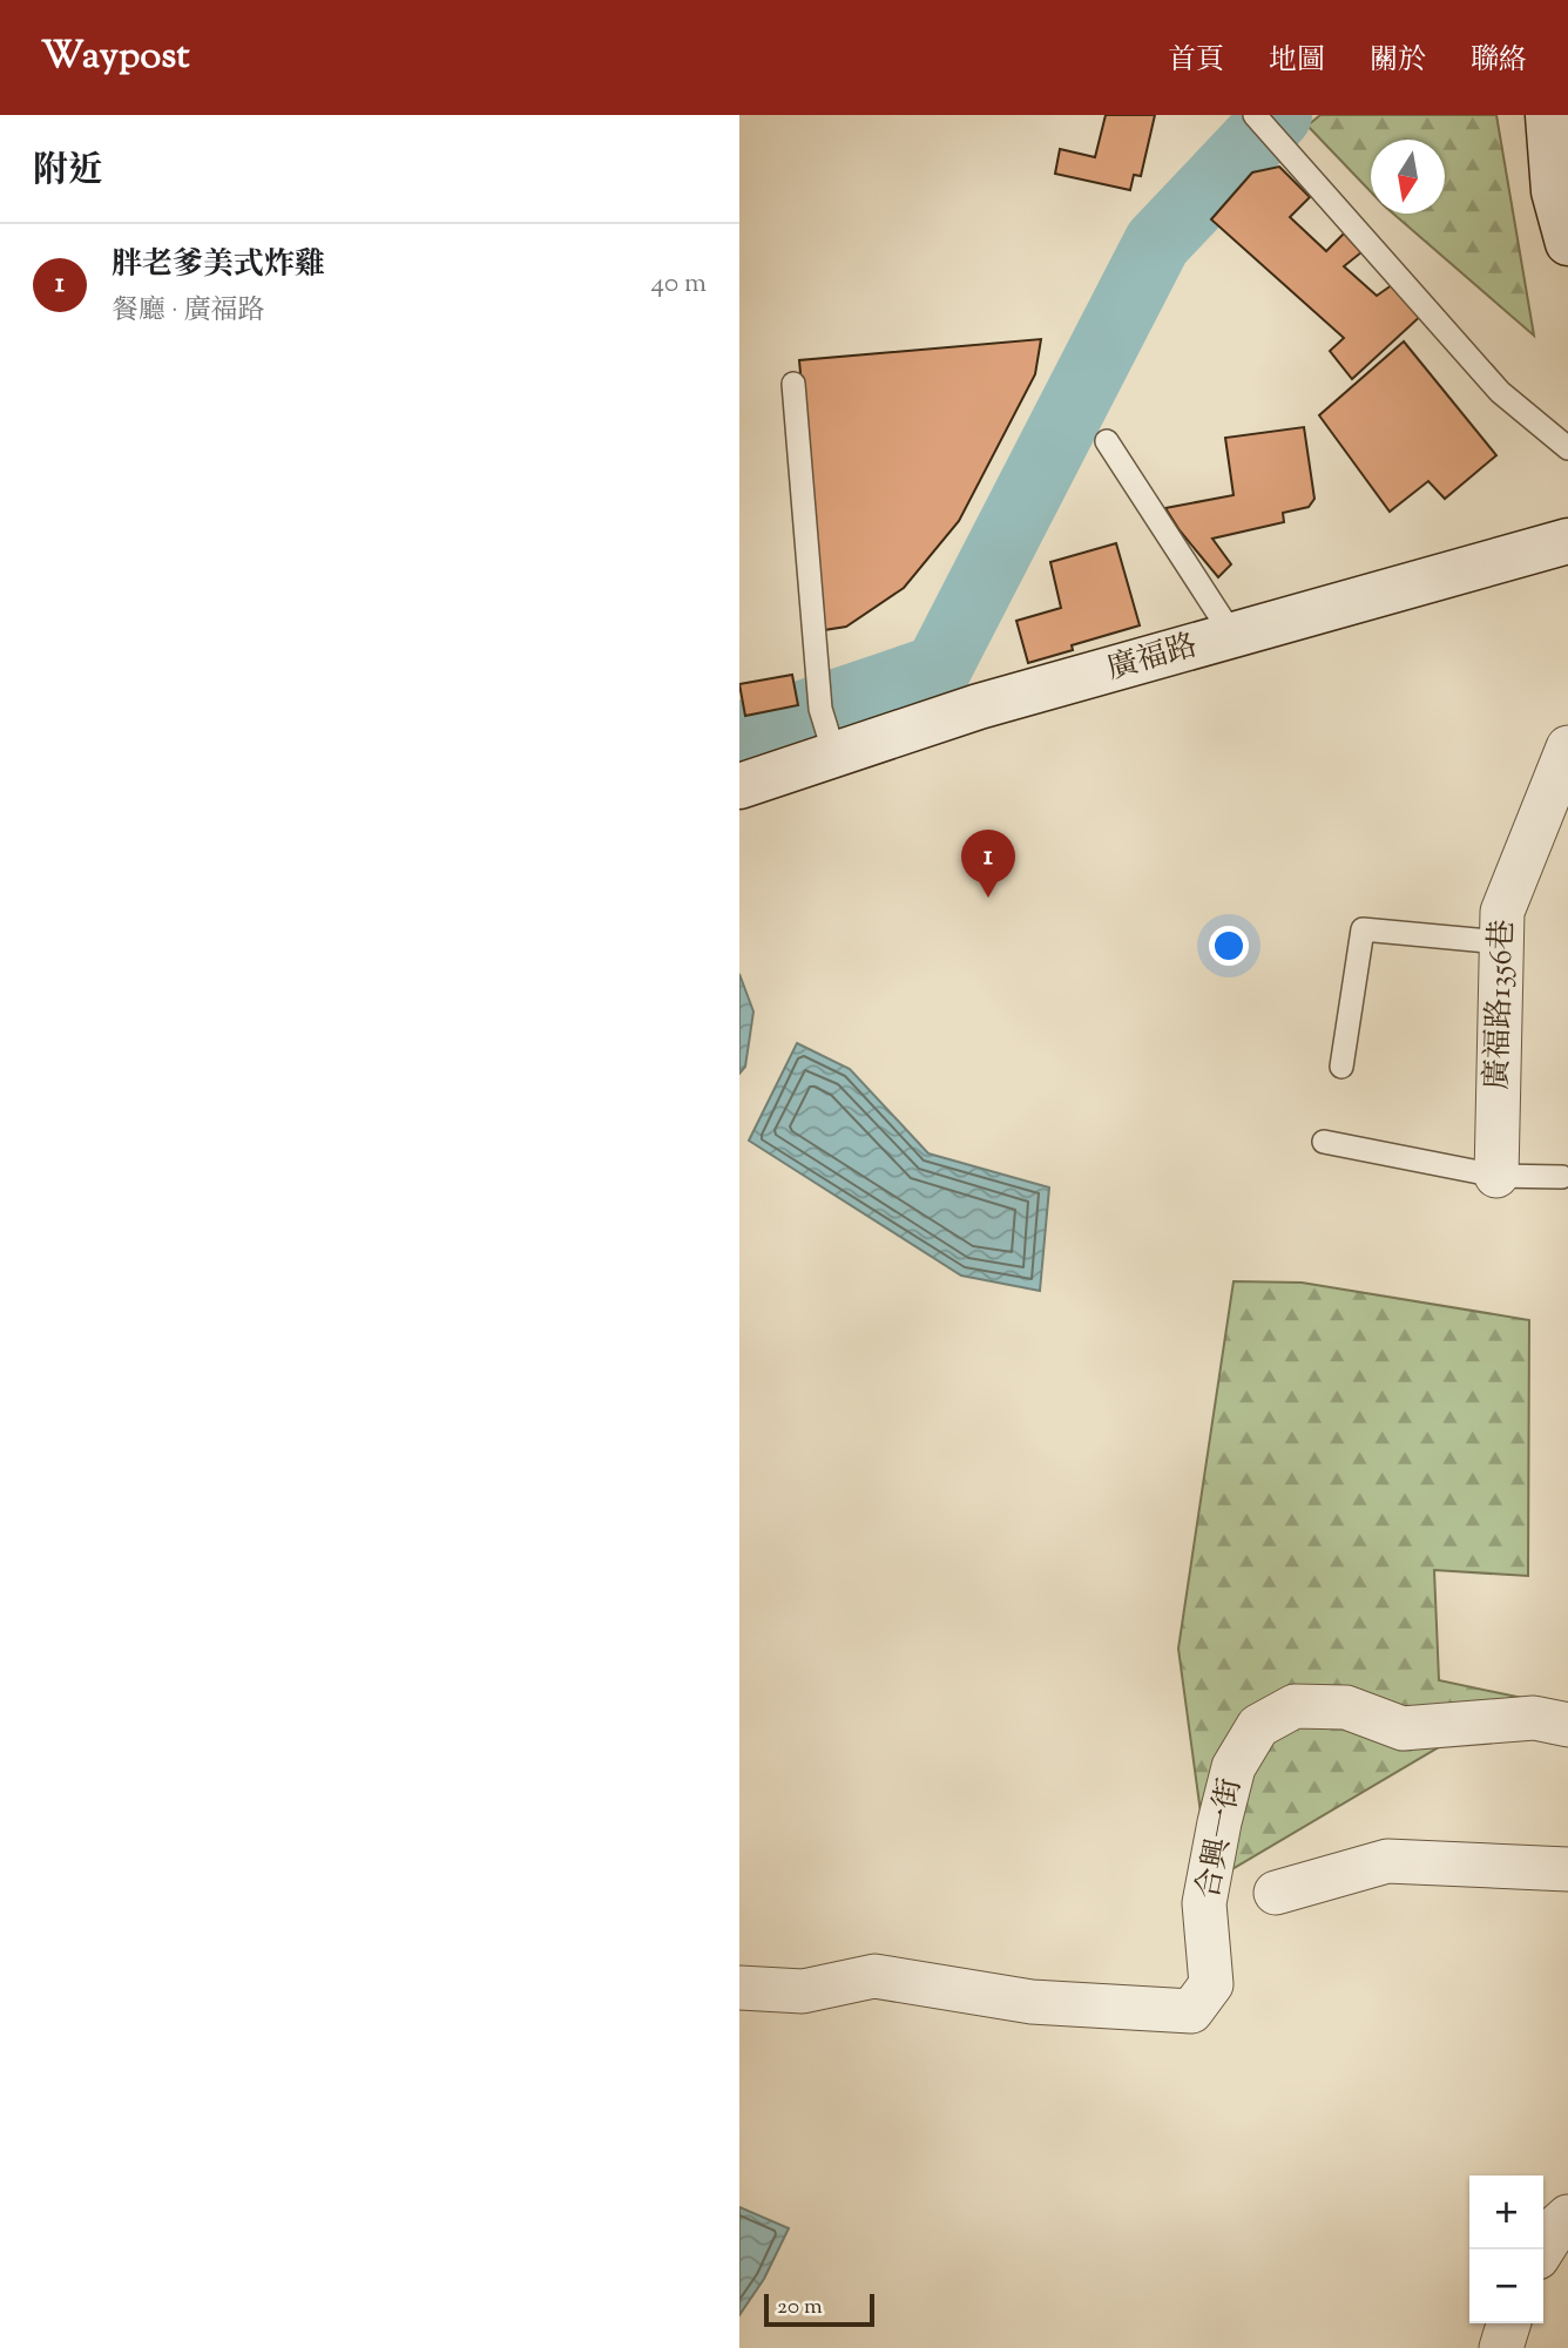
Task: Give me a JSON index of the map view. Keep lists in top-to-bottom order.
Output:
{
  "streets": {
    "street": ["廣福路", "廣福路1356巷", "合興一街"]
  },
  "scale_bar": "20 m",
  "north": "bottom",
  "page": {
    "header": "Waypost",
    "nav": [
      "首頁",
      "地圖",
      "關於",
      "聯絡"
    ],
    "heading": "附近",
    "list": [
      {
        "mark": "1",
        "name": "胖老爹美式炸雞",
        "note": "餐廳 · 廣福路",
        "value": "40 m"
      }
    ],
    "pins": "1",
    "map_buttons": ["+", "−"],
    "scale": "20 m"
  }
}
